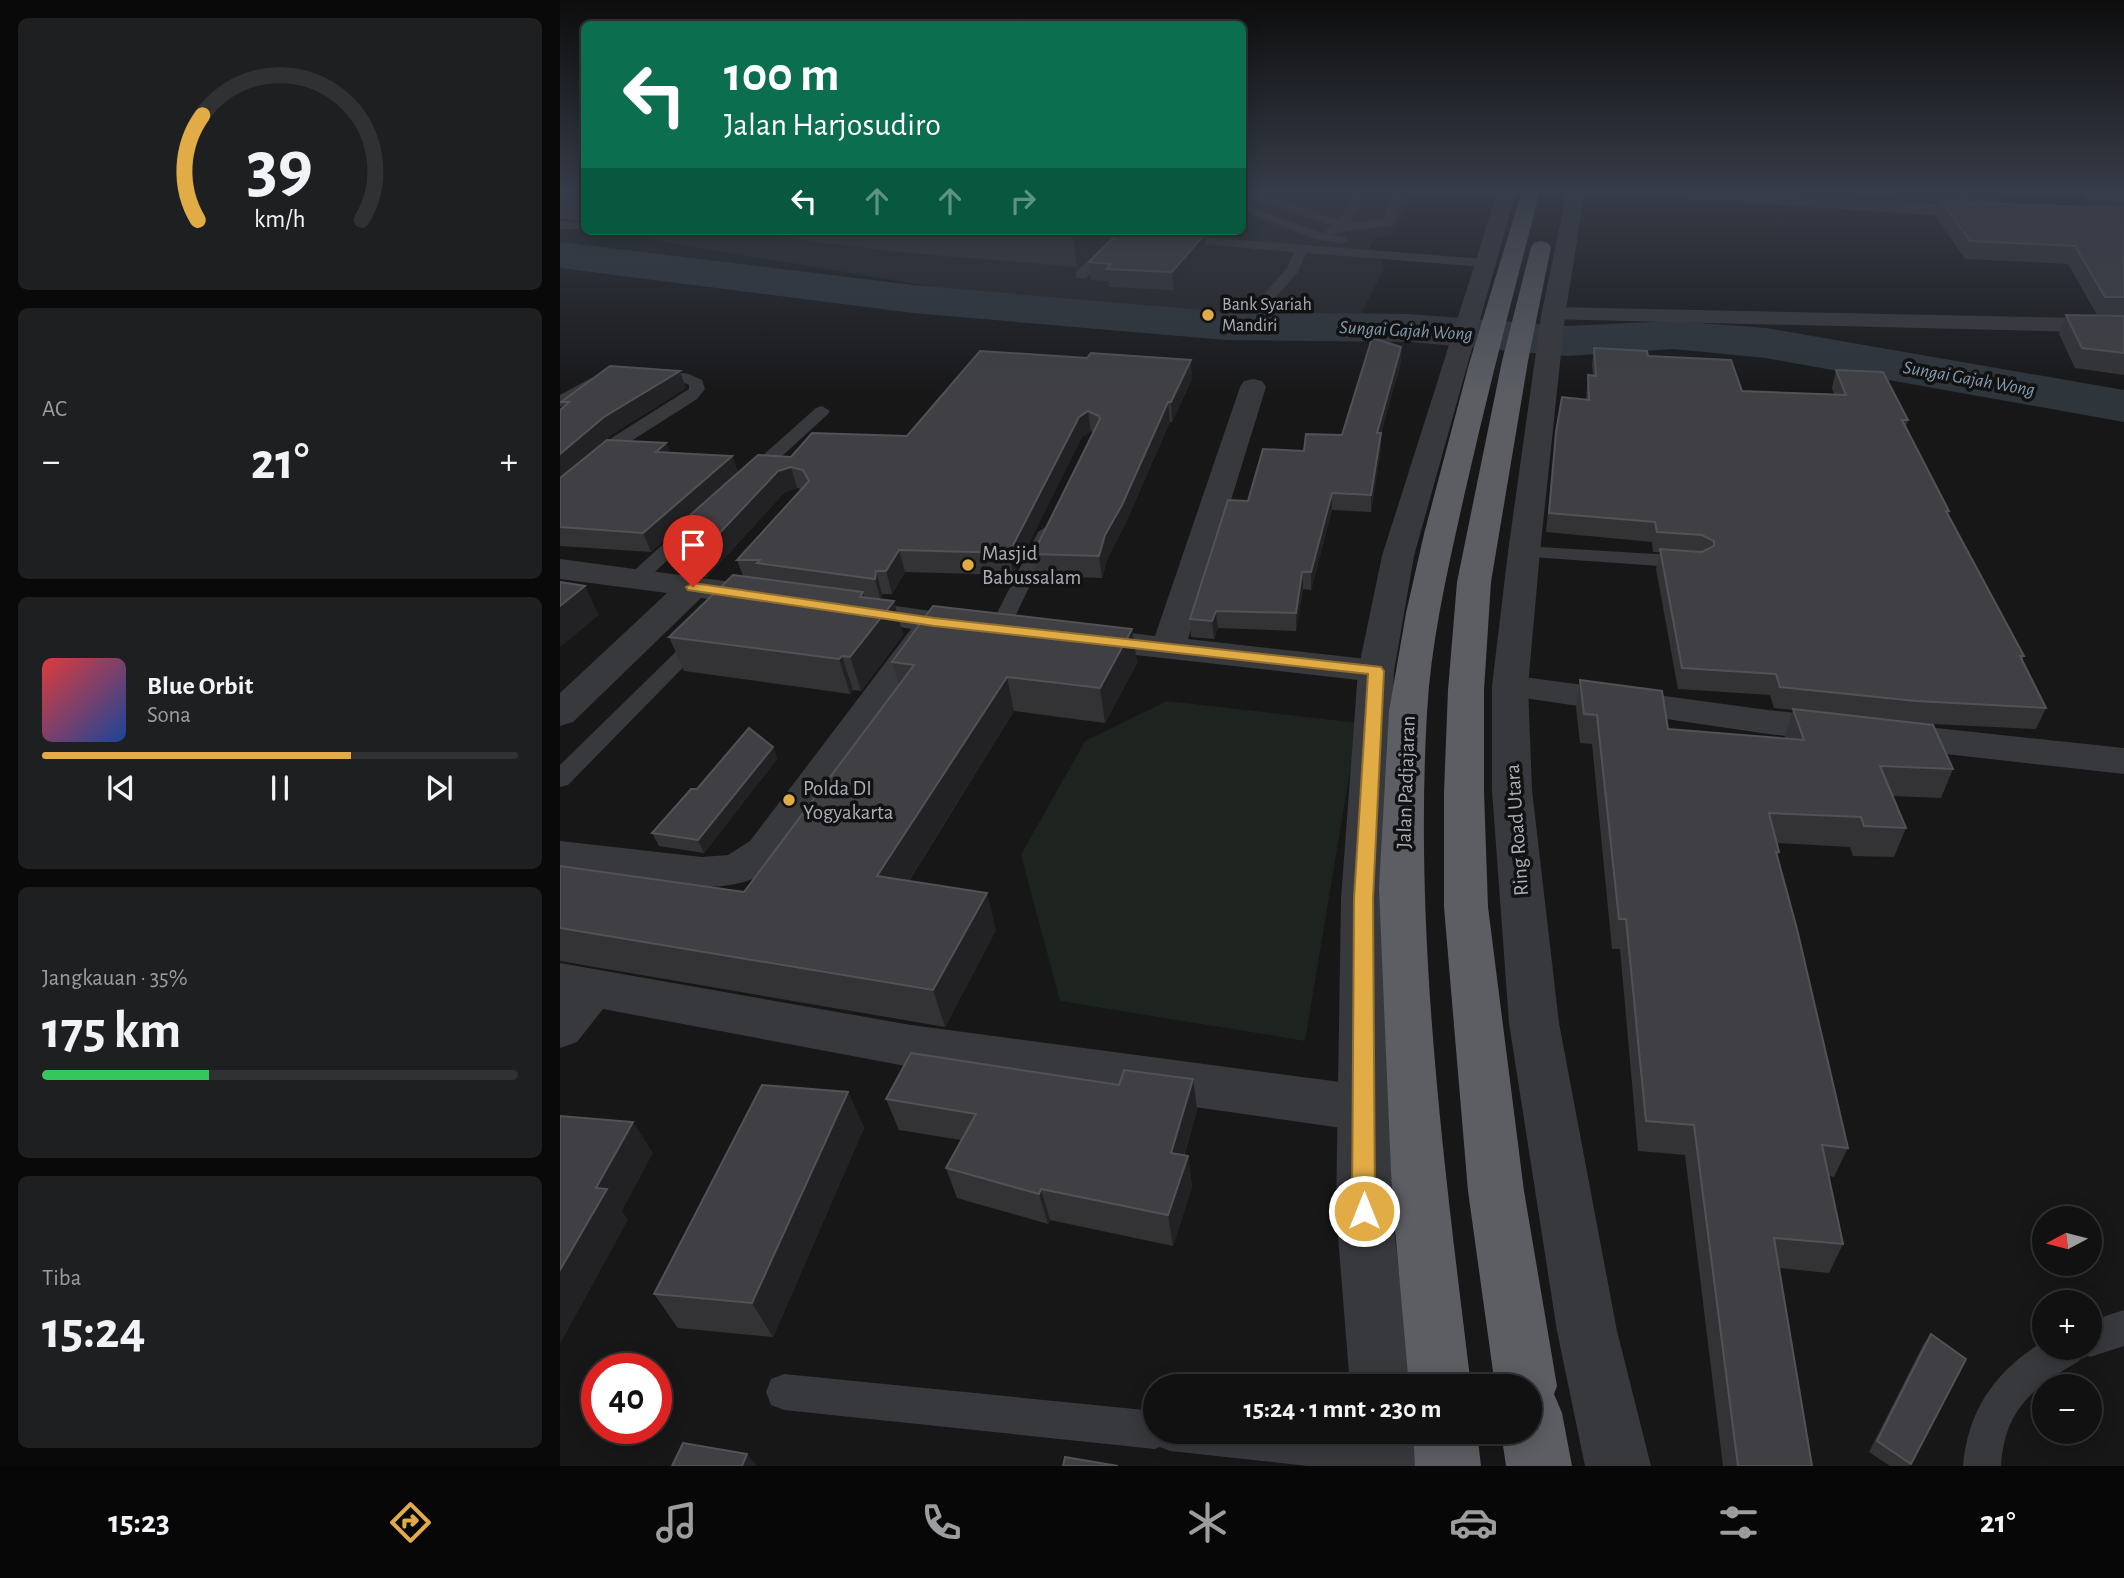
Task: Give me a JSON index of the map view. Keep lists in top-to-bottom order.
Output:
{
  "streets": {
    "highway": ["Jalan Padjajaran"],
    "street": ["Ring Road Utara"]
  },
  "crossings": [
    ["Jalan Padjajaran", "Ring Road Utara"]
  ],
  "water": ["Sungai Gajah Wong"],
  "places": ["Bank Syariah Mandiri", "Masjid Babussalam", "Polda DI Yogyakarta"],
  "north": "left",
  "page": {
    "turn": ["100 m", "Jalan Harjosudiro"],
    "tile": [
      "AC",
      ["Jangkauan · 35%", "175 km"],
      ["Tiba", "15:24"]
    ],
    "heat": ["−", "21°", "+"],
    "song": ["Blue Orbit", "Sona"],
    "map_buttons": ["+", "−"],
    "limit": "40",
    "trip": "15:24 · 1 mnt · 230 m",
    "tabs": ["15:23", "21°"],
    "gauge": ["39", "km/h"]
  }
}
